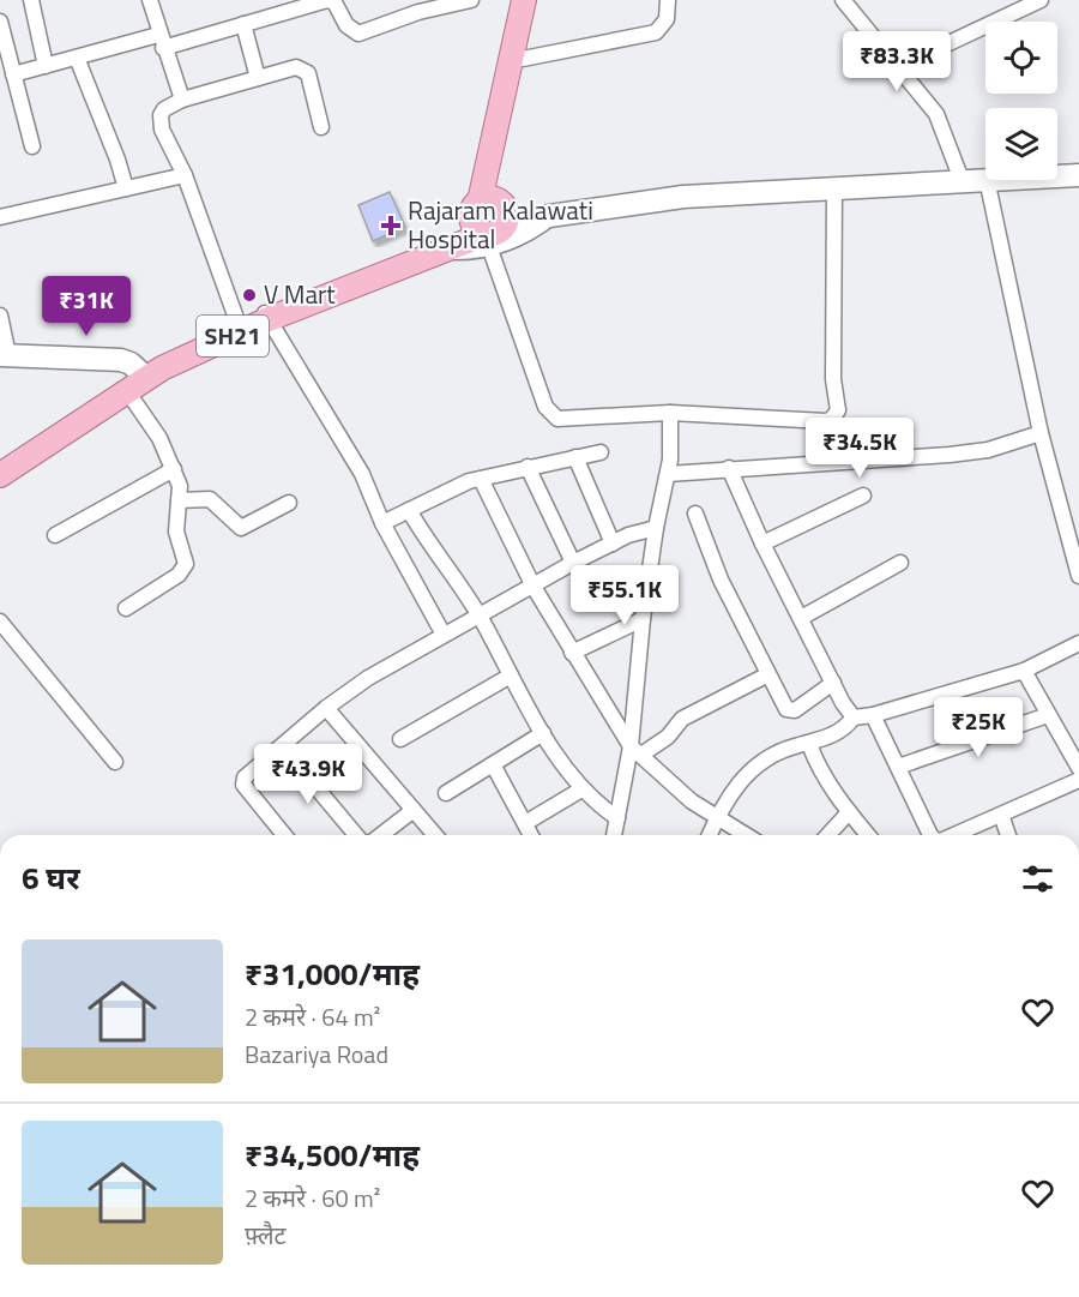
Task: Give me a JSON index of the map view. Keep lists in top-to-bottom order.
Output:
{
  "streets": {
    "main road": ["SH21"]
  },
  "places": {
    "health": ["Rajaram Kalawati Hospital"],
    "other": ["V Mart"]
  },
  "page": {
    "price": [
      "₹83.3K",
      "₹31K",
      "₹34.5K",
      "₹55.1K",
      "₹25K",
      "₹43.9K"
    ],
    "heading": "6 घर",
    "list": [
      {
        "name": "₹31,000/माह",
        "note": "2 कमरे · 64 m² · Bazariya Road"
      },
      {
        "name": "₹34,500/माह",
        "note": "2 कमरे · 60 m² · फ़्लैट"
      }
    ]
  }
}
